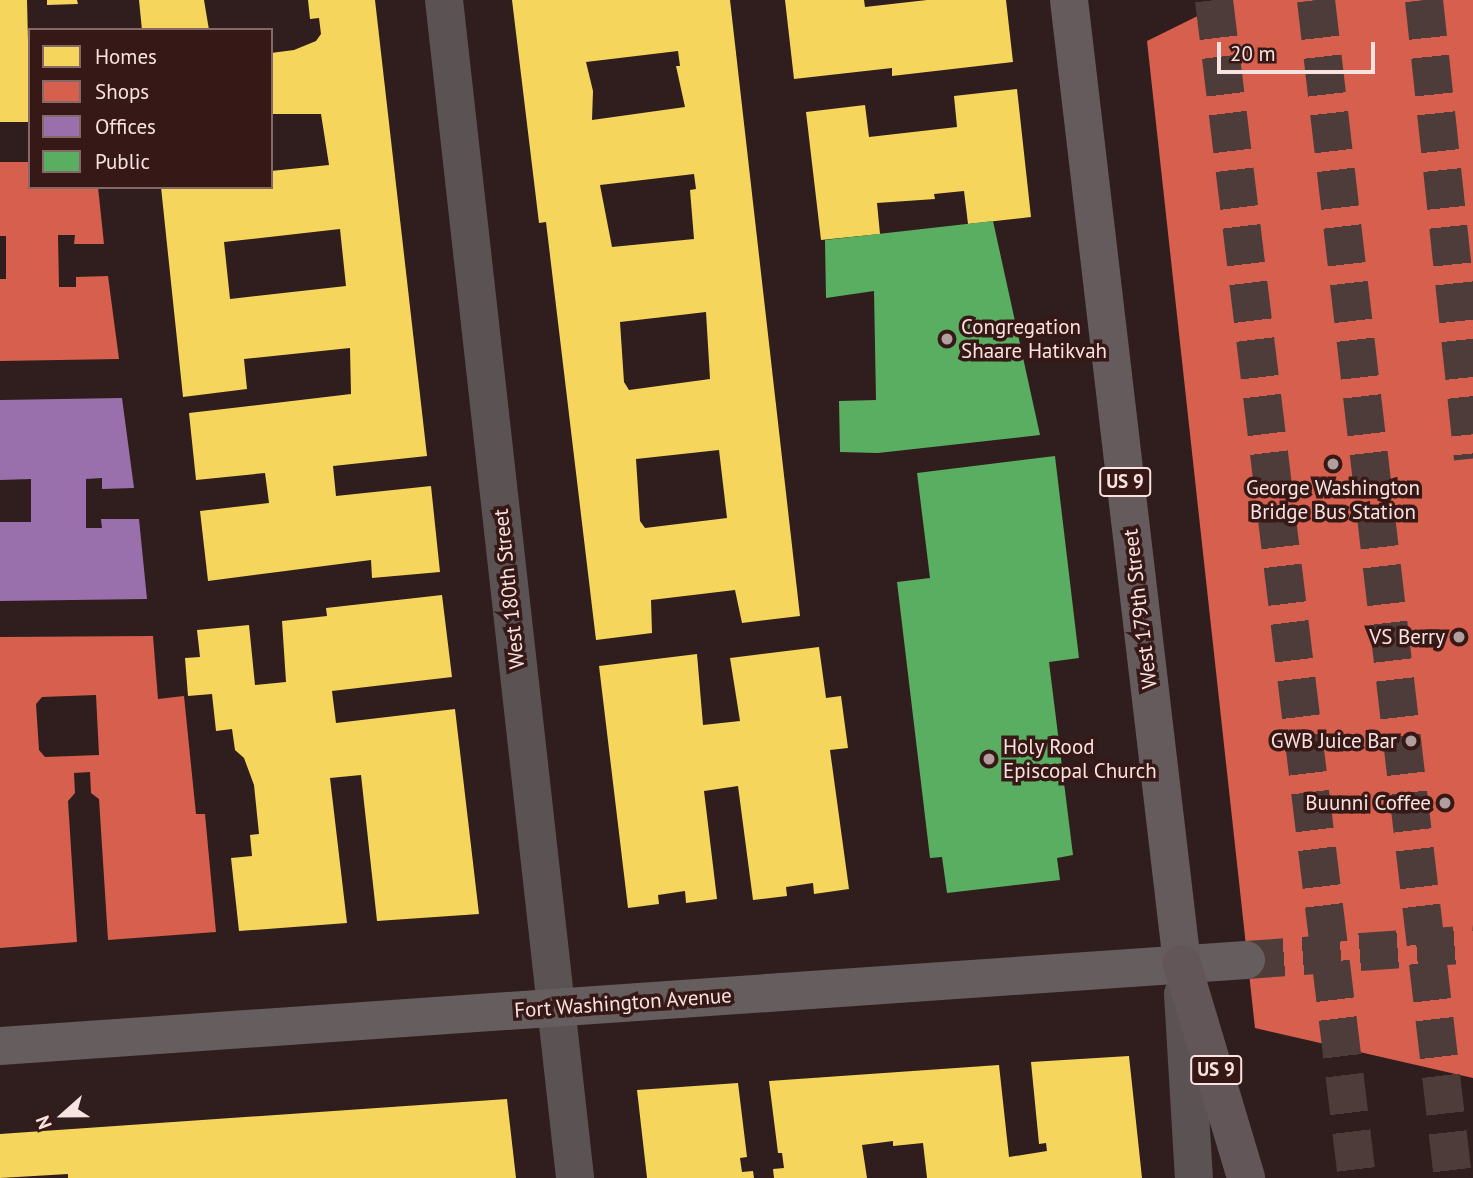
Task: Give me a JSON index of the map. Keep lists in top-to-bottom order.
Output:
{
  "streets": {
    "highway": ["US 9"],
    "main road": ["West 179th Street", "Fort Washington Avenue"],
    "street": ["West 180th Street"]
  },
  "crossings": [
    ["US 9", "West 179th Street"],
    ["US 9", "Fort Washington Avenue"],
    ["West 180th Street", "Fort Washington Avenue"],
    ["West 179th Street", "Fort Washington Avenue"]
  ],
  "places": [
    "Congregation Shaare Hatikvah",
    "George Washington Bridge Bus Station",
    "VS Berry",
    "GWB Juice Bar",
    "Holy Rood Episcopal Church",
    "Buunni Coffee"
  ],
  "legend": [
    "Homes",
    "Shops",
    "Offices",
    "Public"
  ],
  "scale_bar": "20 m",
  "north": "left"
}
